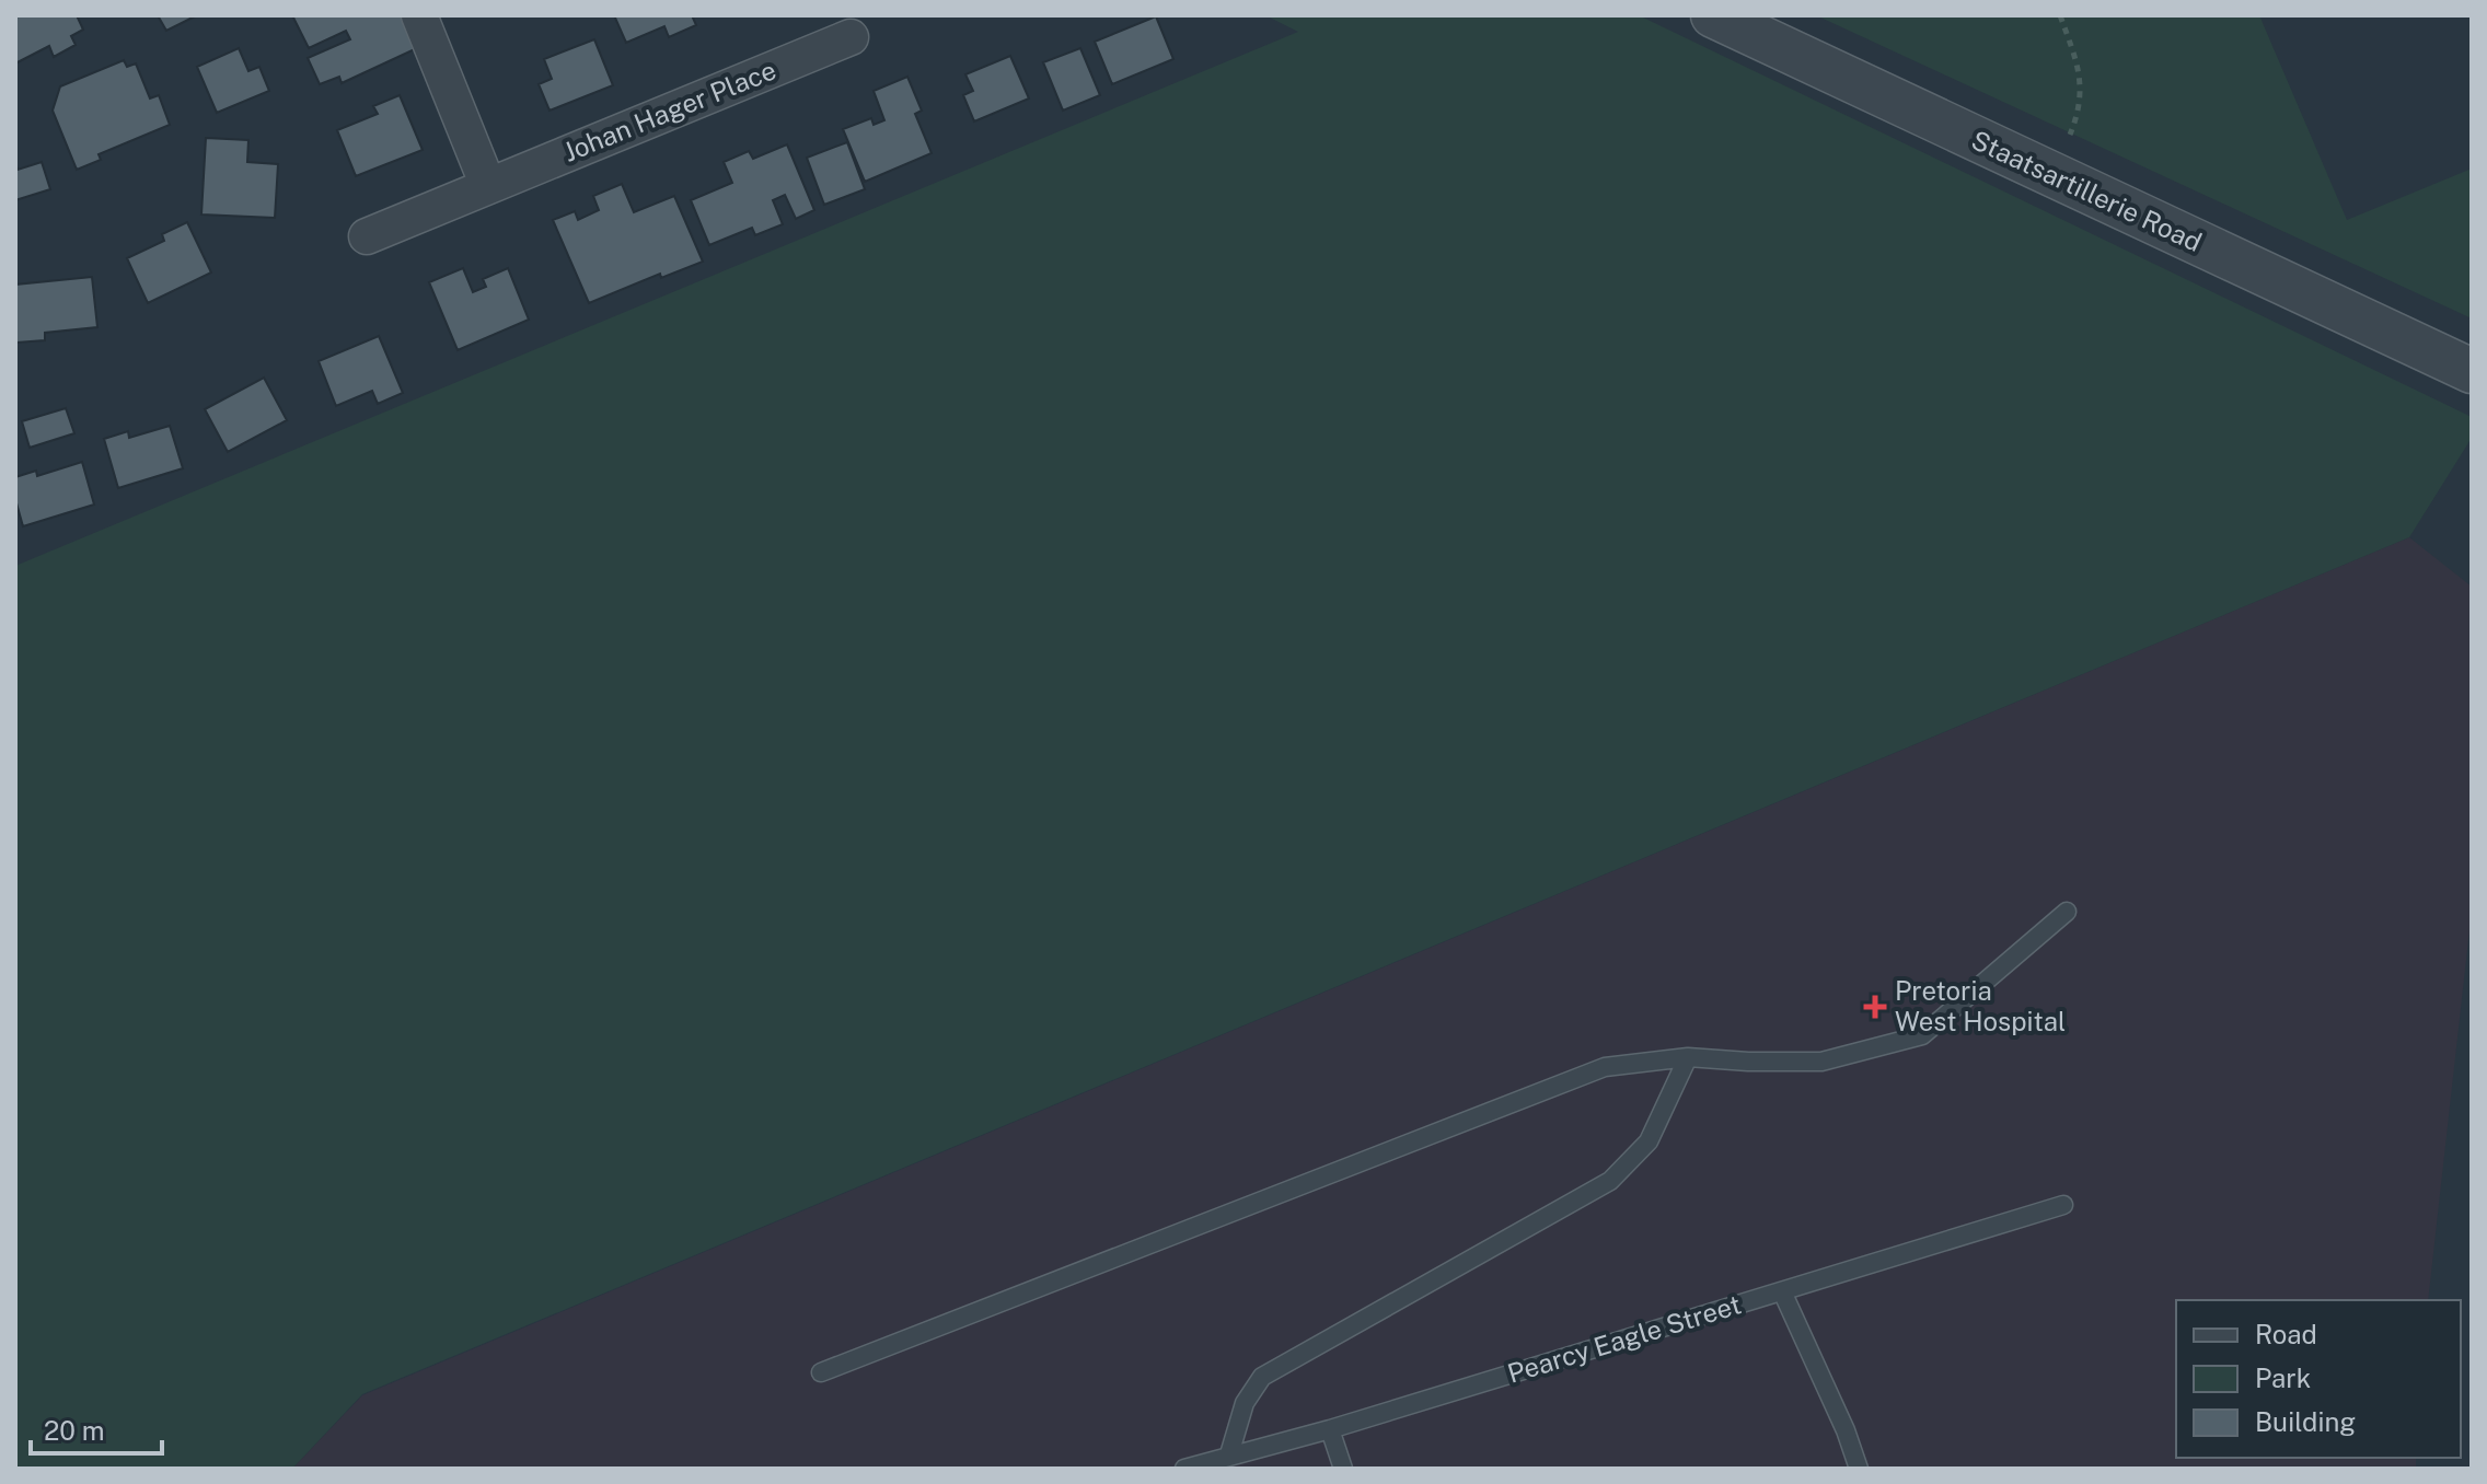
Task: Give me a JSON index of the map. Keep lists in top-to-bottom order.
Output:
{
  "streets": {
    "street": ["Johan Hager Place", "Staatsartillerie Road"],
    "lane": ["Pearcy Eagle Street"]
  },
  "places": {
    "health": ["Pretoria West Hospital"]
  },
  "legend": ["Road", "Park", "Building"],
  "scale_bar": "20 m"
}
